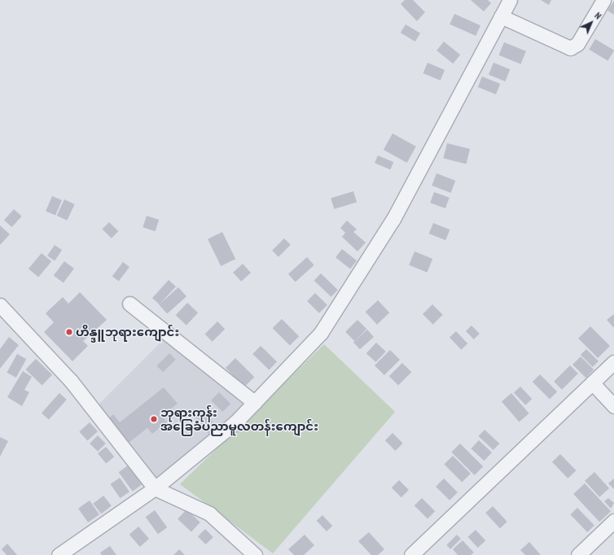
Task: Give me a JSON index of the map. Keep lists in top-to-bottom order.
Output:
{
  "places": ["ဟိန္ဒူဘုရားကျောင်း", "ဘုရားကုန်း အခြေခံပညာမူလတန်းကျောင်း"],
  "north": "top right"
}
